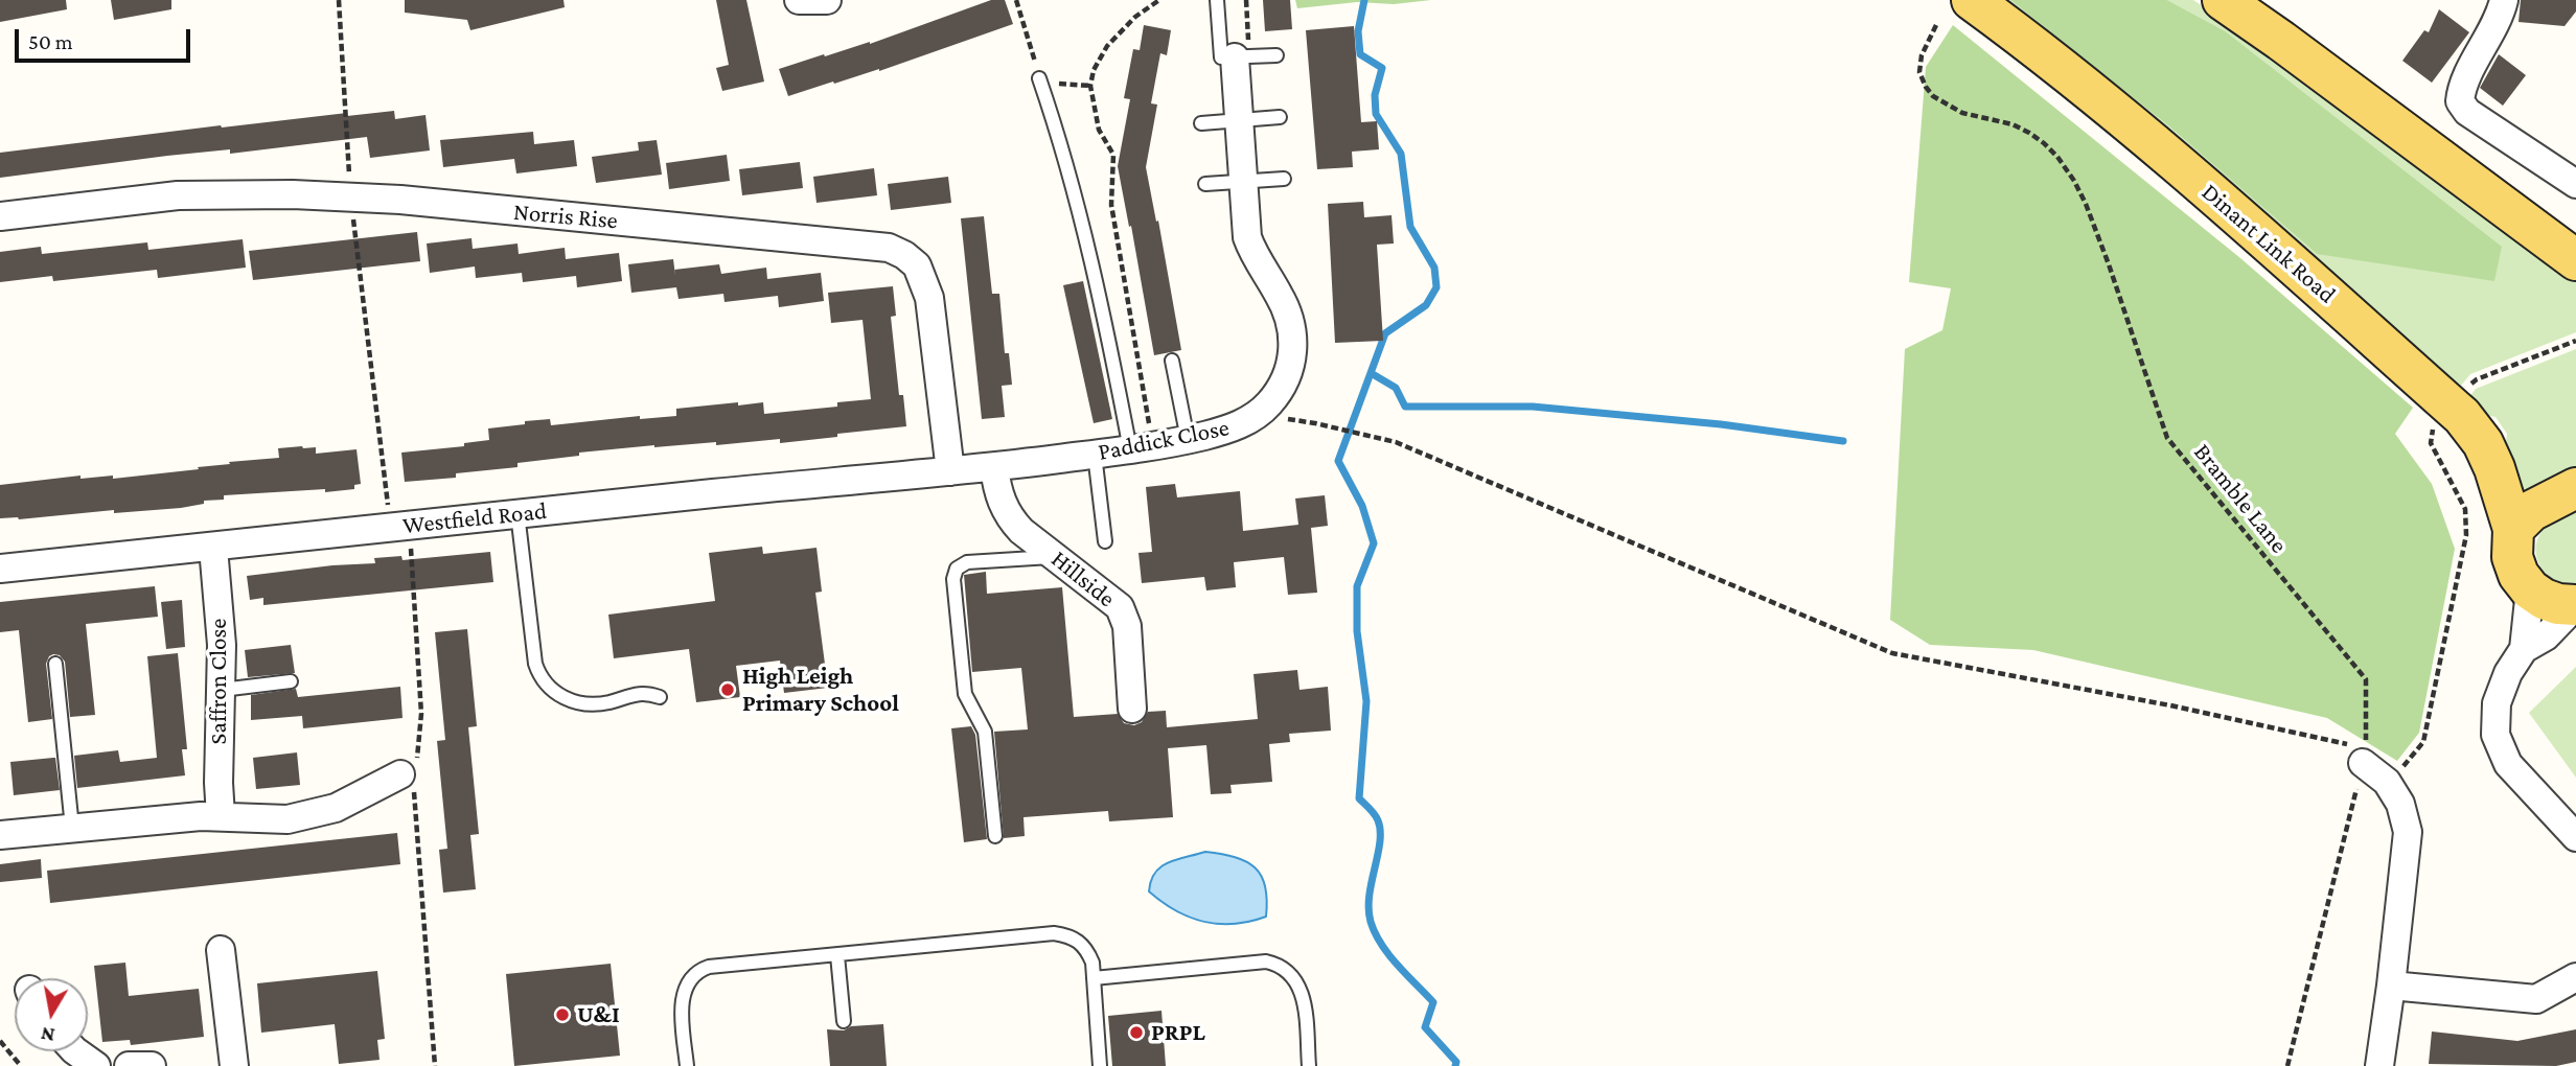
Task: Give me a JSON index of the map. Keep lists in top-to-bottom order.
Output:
{
  "streets": {
    "main road": ["Dinant Link Road"],
    "street": [
      "Norris Rise",
      "Paddick Close",
      "Westfield Road",
      "Hillside",
      "Saffron Close"
    ],
    "path": ["Bramble Lane"]
  },
  "crossings": [
    ["Norris Rise", "Paddick Close"],
    ["Norris Rise", "Westfield Road"],
    ["Paddick Close", "Westfield Road"],
    ["Paddick Close", "Hillside"],
    ["Westfield Road", "Saffron Close"]
  ],
  "places": ["High Leigh Primary School", "U&I", "PRPL"],
  "scale_bar": "50 m",
  "north": "bottom"
}
